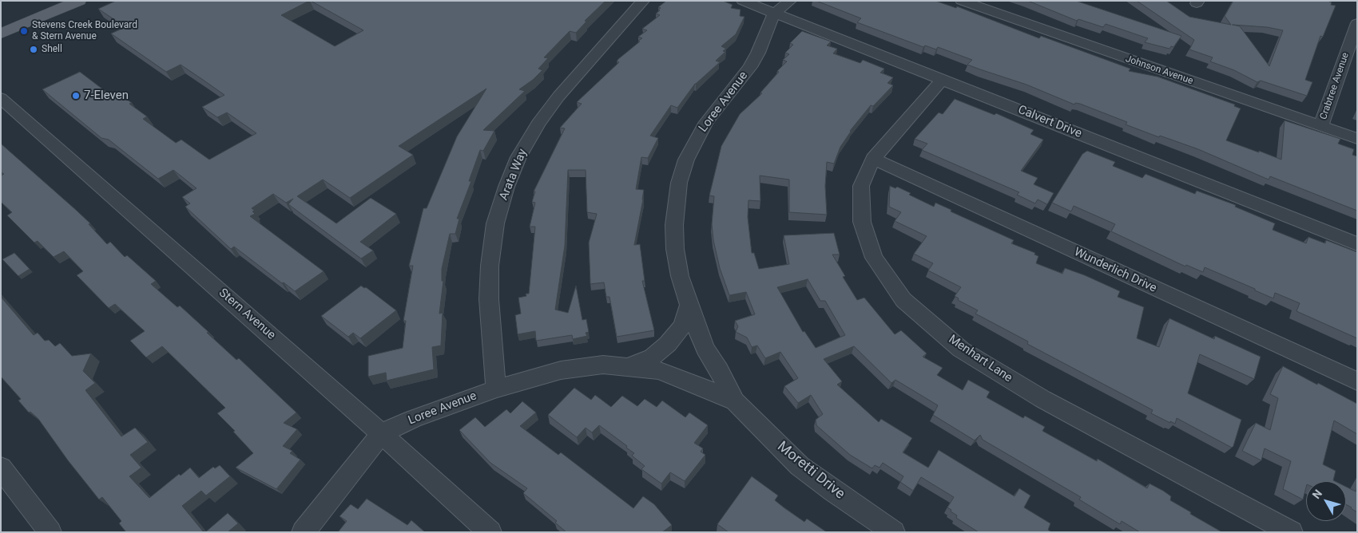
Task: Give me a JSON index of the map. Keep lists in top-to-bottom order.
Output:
{
  "streets": {
    "street": [
      "Johnson Avenue",
      "Crabtree Avenue",
      "Loree Avenue",
      "Calvert Drive",
      "Arata Way",
      "Wunderlich Drive",
      "Stern Avenue",
      "Menhart Lane",
      "Moretti Drive"
    ]
  },
  "crossings": [
    ["Johnson Avenue", "Crabtree Avenue"],
    ["Loree Avenue", "Calvert Drive"],
    ["Loree Avenue", "Arata Way"],
    ["Loree Avenue", "Stern Avenue"],
    ["Loree Avenue", "Moretti Drive"],
    ["Calvert Drive", "Menhart Lane"],
    ["Wunderlich Drive", "Menhart Lane"]
  ],
  "places": ["Stevens Creek Boulevard & Stern Avenue", "Shell", "7-Eleven"],
  "north": "top left"
}
